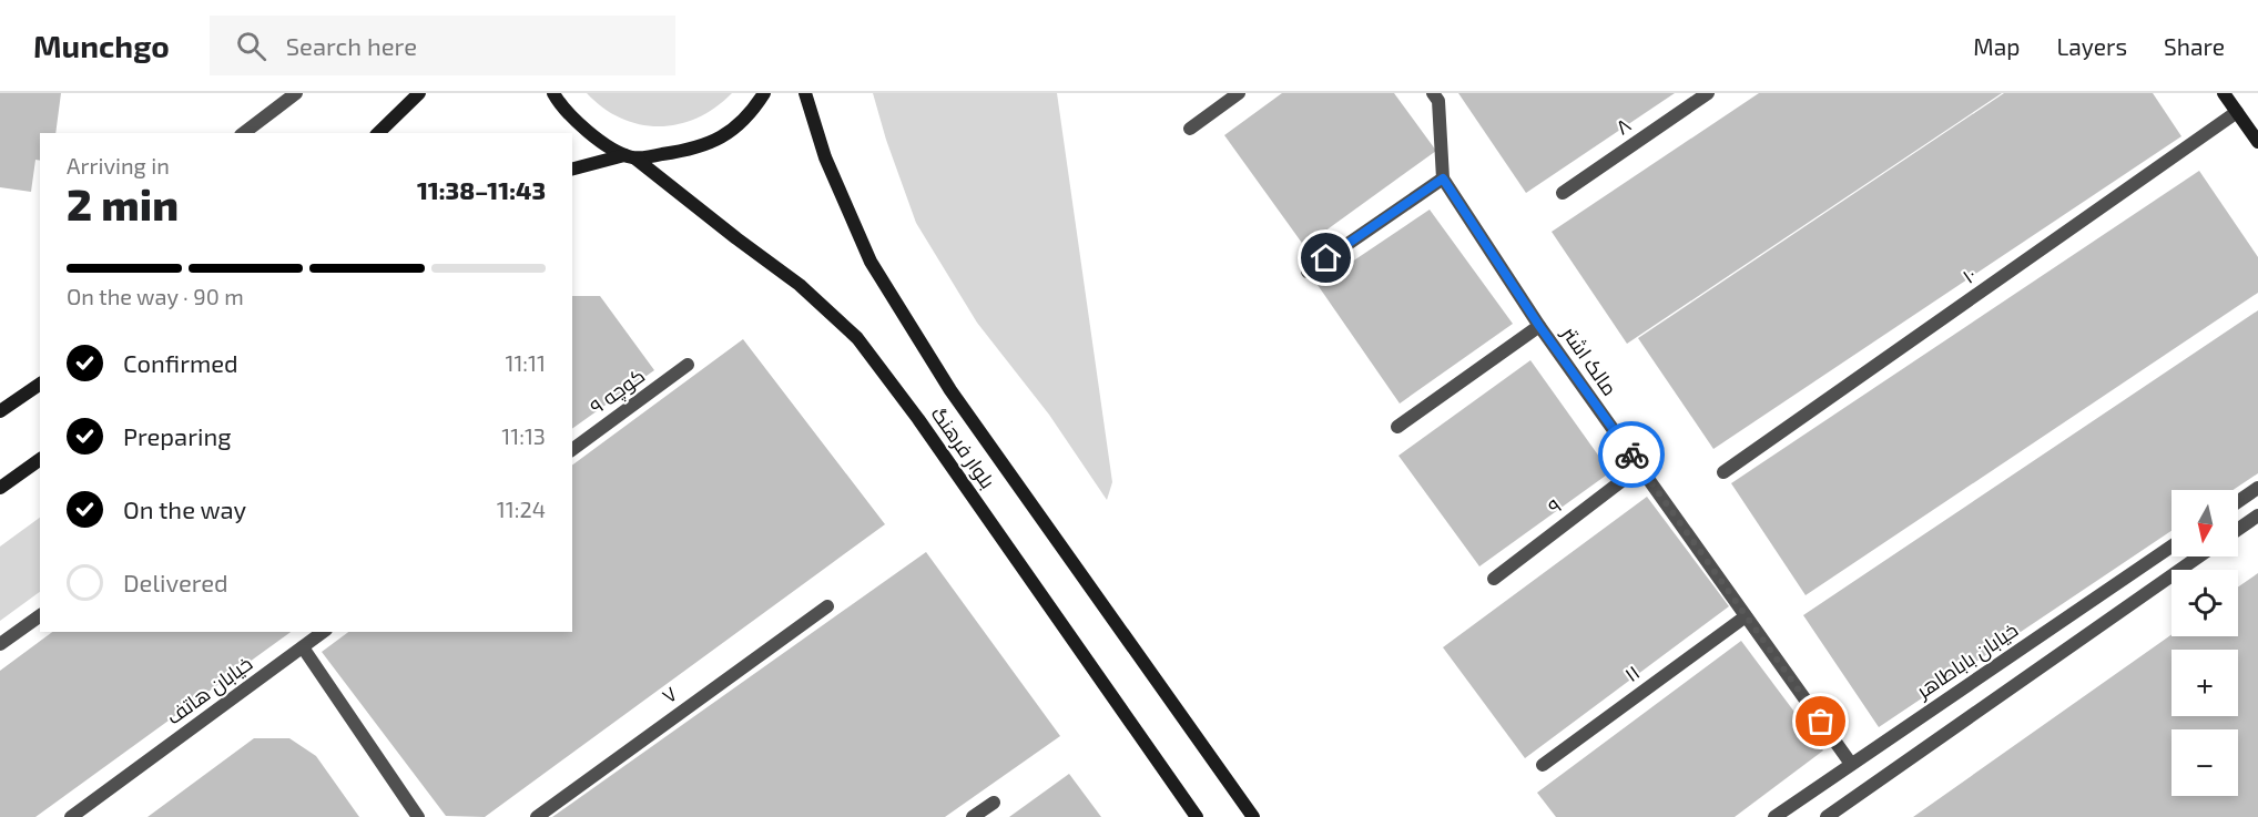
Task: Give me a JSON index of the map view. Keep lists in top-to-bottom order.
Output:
{
  "streets": {
    "main road": ["بلوار فرهنگ"],
    "street": [
      "۸",
      "۱۰",
      "مالک اشتر",
      "کوچه ۹",
      "۹",
      "خیابان باباطاهر",
      "۱۱",
      "خیابان هاتف",
      "۷"
    ]
  },
  "crossings": [
    ["مالک اشتر", "۹"],
    ["مالک اشتر", "خیابان باباطاهر"],
    ["مالک اشتر", "۱۱"]
  ],
  "north": "bottom",
  "page": {
    "header": "Munchgo",
    "search": "Search here",
    "nav": ["Map", "Layers", "Share"],
    "heading": ["2 min", "Arriving in", "11:38–11:43"],
    "bar": "On the way · 90 m",
    "list": [
      ["Confirmed", "11:11"],
      ["Preparing", "11:13"],
      ["On the way", "11:24"],
      "Delivered"
    ],
    "map_buttons": ["+", "−"]
  }
}
